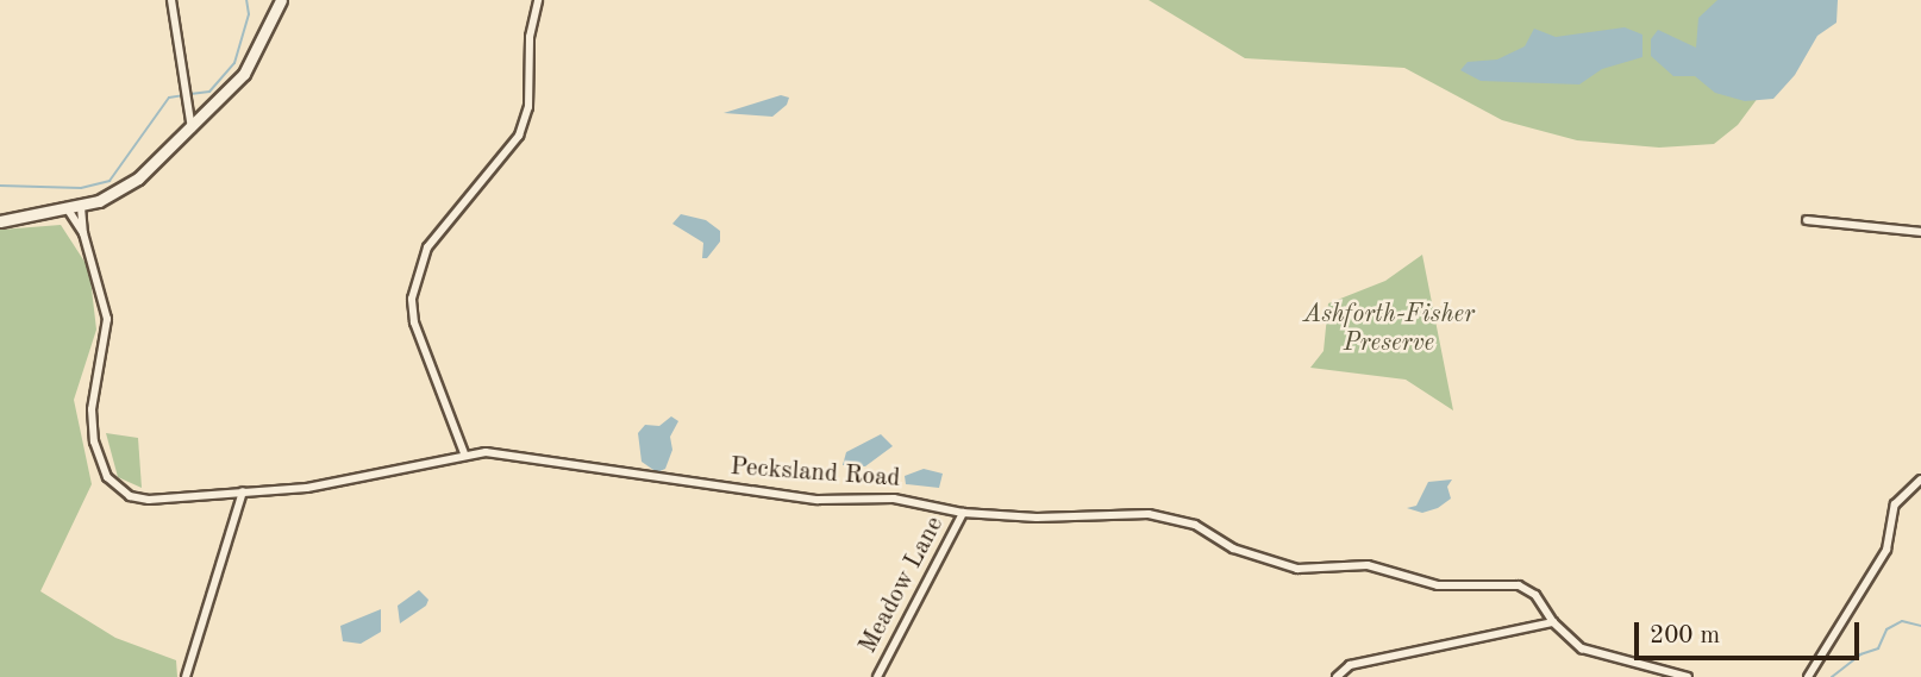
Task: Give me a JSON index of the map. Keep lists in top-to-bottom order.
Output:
{
  "streets": {
    "street": ["Pecksland Road", "Meadow Lane"]
  },
  "crossings": [
    ["Pecksland Road", "Meadow Lane"]
  ],
  "parks": ["Ashforth-Fisher Preserve"],
  "scale_bar": "200 m"
}
